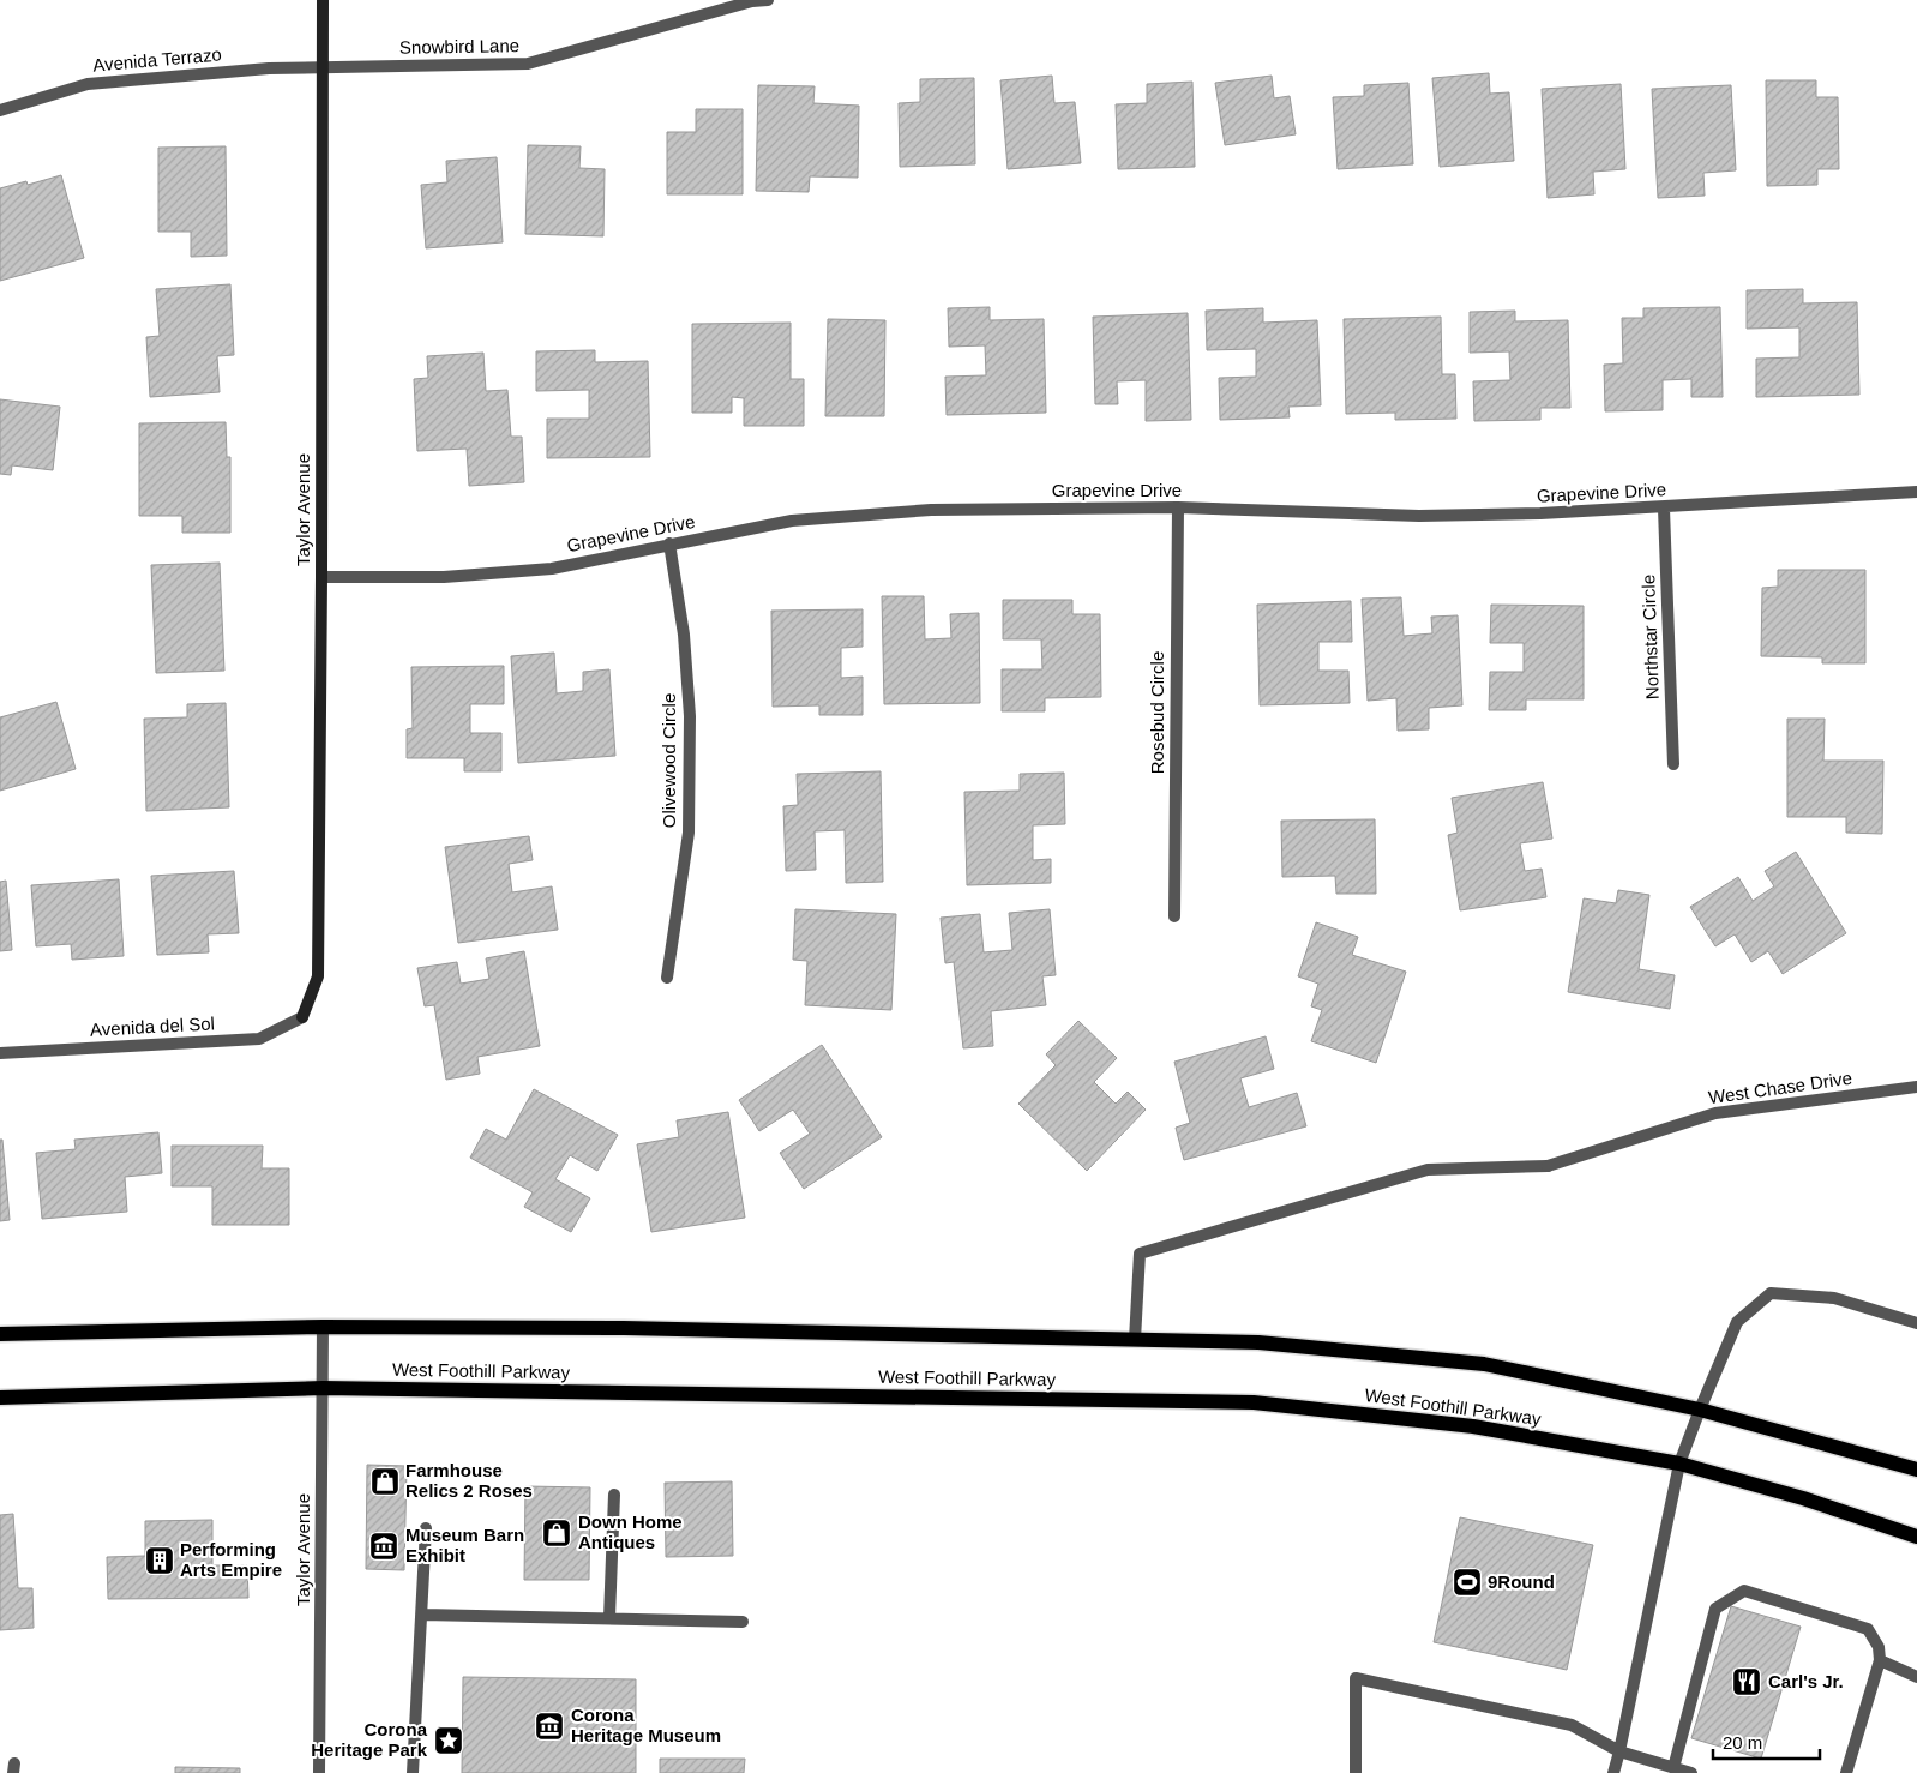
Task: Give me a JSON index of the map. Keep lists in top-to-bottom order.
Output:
{
  "streets": {
    "main road": ["West Foothill Parkway"],
    "street": [
      "Snowbird Lane",
      "Avenida Terrazo",
      "Grapevine Drive",
      "Taylor Avenue",
      "Northstar Circle",
      "Rosebud Circle",
      "Olivewood Circle",
      "Avenida del Sol",
      "West Chase Drive"
    ]
  },
  "crossings": [
    ["Snowbird Lane", "Avenida Terrazo"],
    ["Snowbird Lane", "Taylor Avenue"],
    ["Avenida Terrazo", "Taylor Avenue"],
    ["Grapevine Drive", "Taylor Avenue"],
    ["Grapevine Drive", "Northstar Circle"],
    ["Grapevine Drive", "Rosebud Circle"],
    ["Grapevine Drive", "Olivewood Circle"],
    ["Taylor Avenue", "Avenida del Sol"],
    ["Taylor Avenue", "West Foothill Parkway"]
  ],
  "places": {
    "shop": ["Farmhouse Relics 2 Roses", "Down Home Antiques"],
    "museum": ["Museum Barn Exhibit", "Corona Heritage Museum"],
    "building": ["Performing Arts Empire"],
    "sports": ["9Round"],
    "restaurant": ["Carl's Jr."],
    "place": ["Corona Heritage Park"]
  },
  "scale_bar": "20 m"
}
